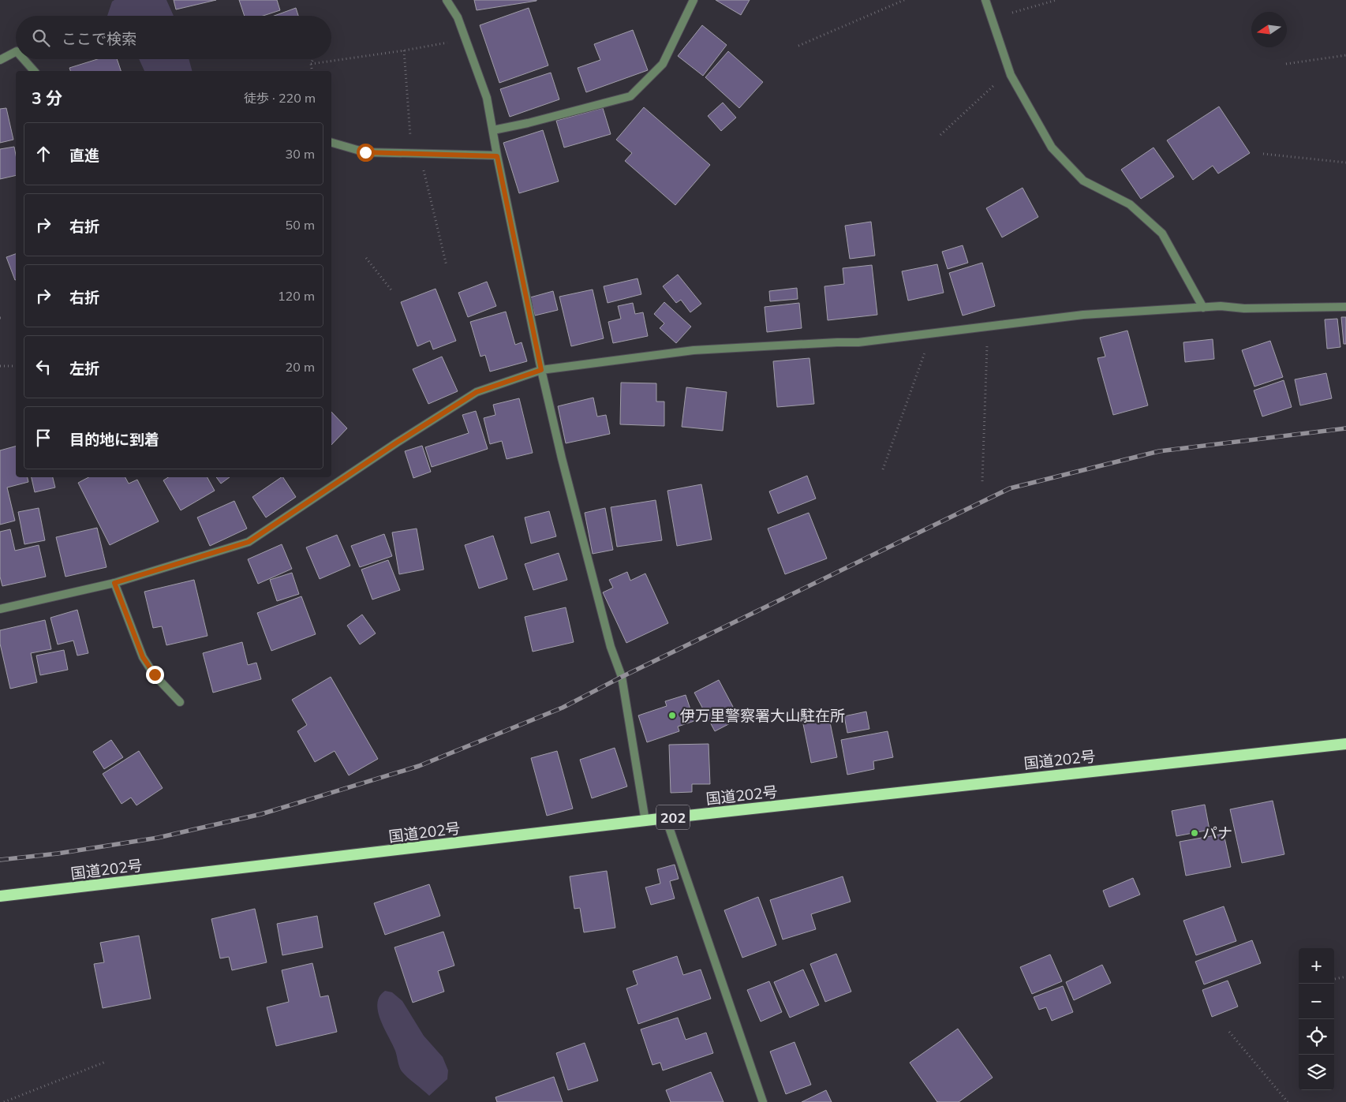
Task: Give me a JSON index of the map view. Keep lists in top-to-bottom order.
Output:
{
  "streets": {
    "highway": ["国道202号", "202"]
  },
  "places": ["伊万里警察署大山駐在所", "パナ"],
  "north": "left",
  "page": {
    "search": "ここで検索",
    "heading": ["3 分", "徒歩 · 220 m"],
    "list": [
      ["直進", "30 m"],
      ["右折", "50 m"],
      ["右折", "120 m"],
      ["左折", "20 m"],
      "目的地に到着"
    ],
    "map_buttons": ["+", "−"]
  }
}
